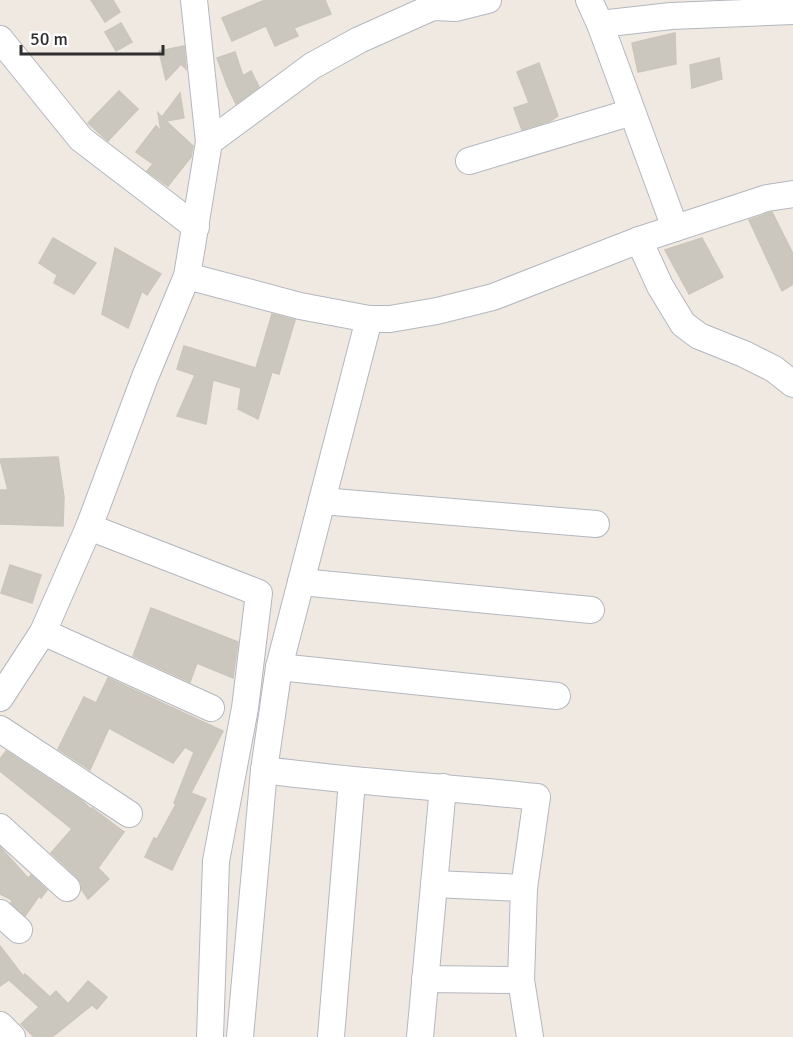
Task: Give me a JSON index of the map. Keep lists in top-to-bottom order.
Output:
{
  "scale_bar": "50 m"
}
